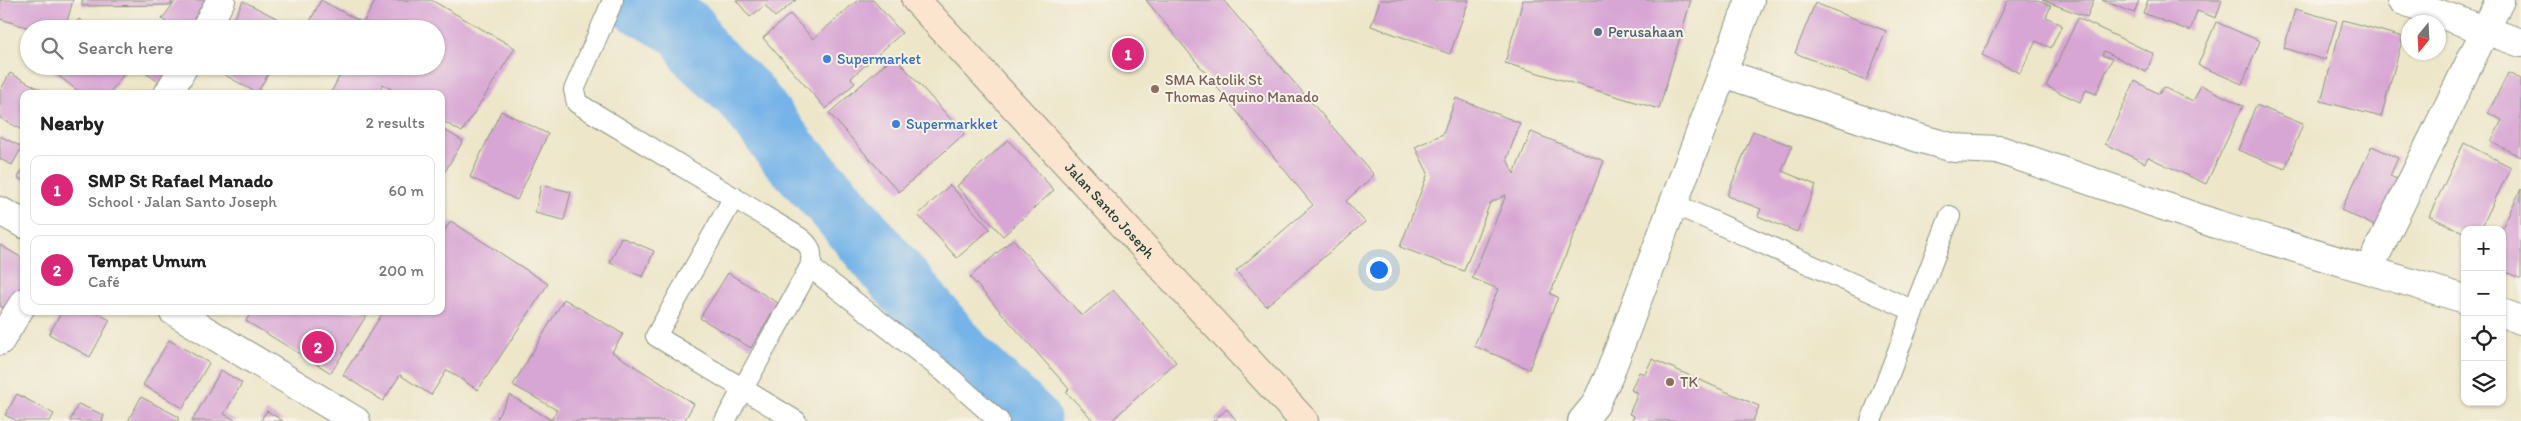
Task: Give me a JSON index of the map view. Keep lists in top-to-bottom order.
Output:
{
  "streets": {
    "main road": ["Jalan Santo Joseph"]
  },
  "places": [
    "Perusahaan",
    "Supermarket",
    "SMA Katolik St Thomas Aquino Manado",
    "Supermarkket",
    "TK"
  ],
  "north": "bottom",
  "page": {
    "search": "Search here",
    "pins": ["1", "2"],
    "heading": ["Nearby", "2 results"],
    "list": [
      {
        "mark": "1",
        "name": "SMP St Rafael Manado",
        "note": "School · Jalan Santo Joseph",
        "value": "60 m"
      },
      {
        "mark": "2",
        "name": "Tempat Umum",
        "note": "Café",
        "value": "200 m"
      }
    ],
    "map_buttons": ["+", "−"]
  }
}
